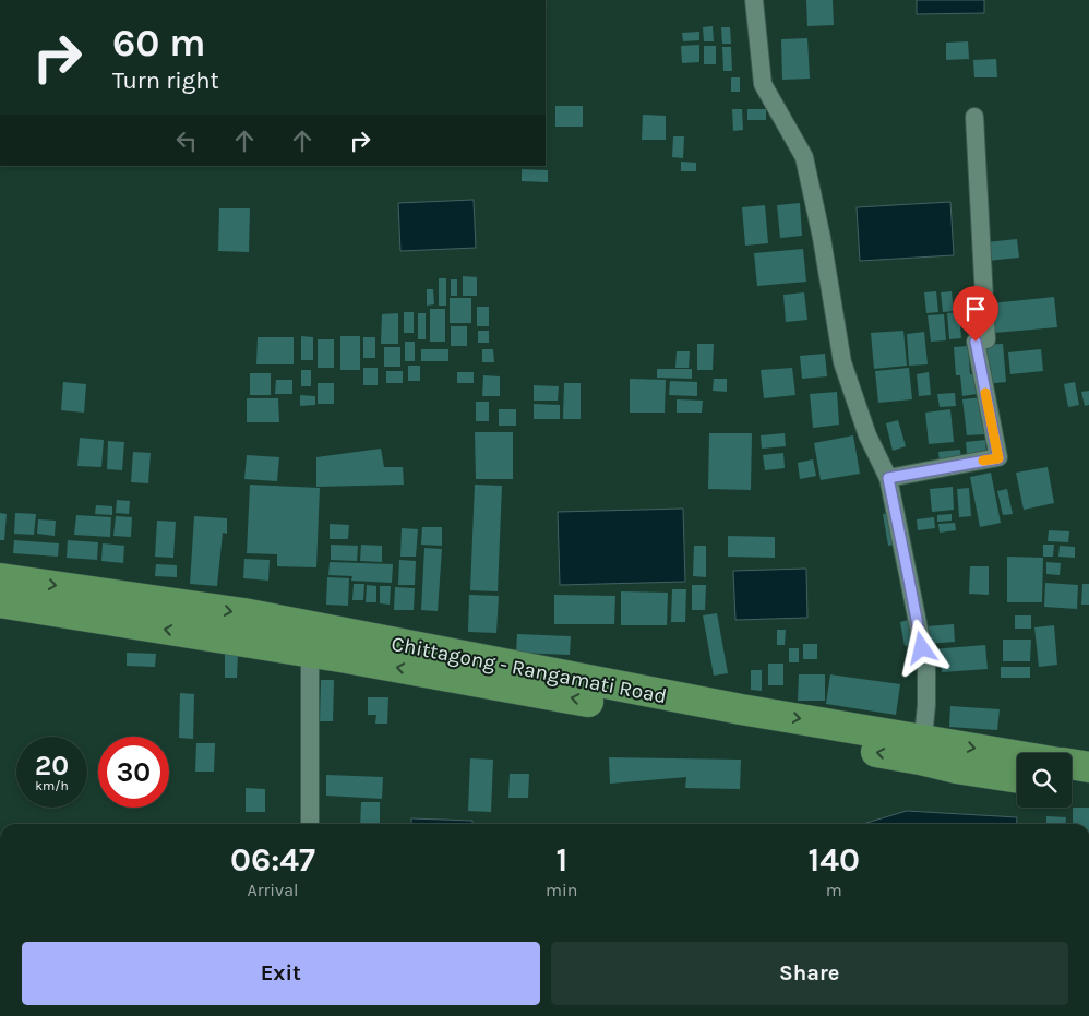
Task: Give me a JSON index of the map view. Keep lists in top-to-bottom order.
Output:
{
  "streets": {
    "highway": ["Chittagong - Rangamati Road"]
  },
  "page": {
    "turn": ["60 m", "Turn right"],
    "speed": "20 km/h",
    "limit": "30",
    "eta": [
      "06:47",
      "Arrival",
      "1",
      "min",
      "140",
      "m"
    ],
    "buttons": ["Exit", "Share"]
  }
}
